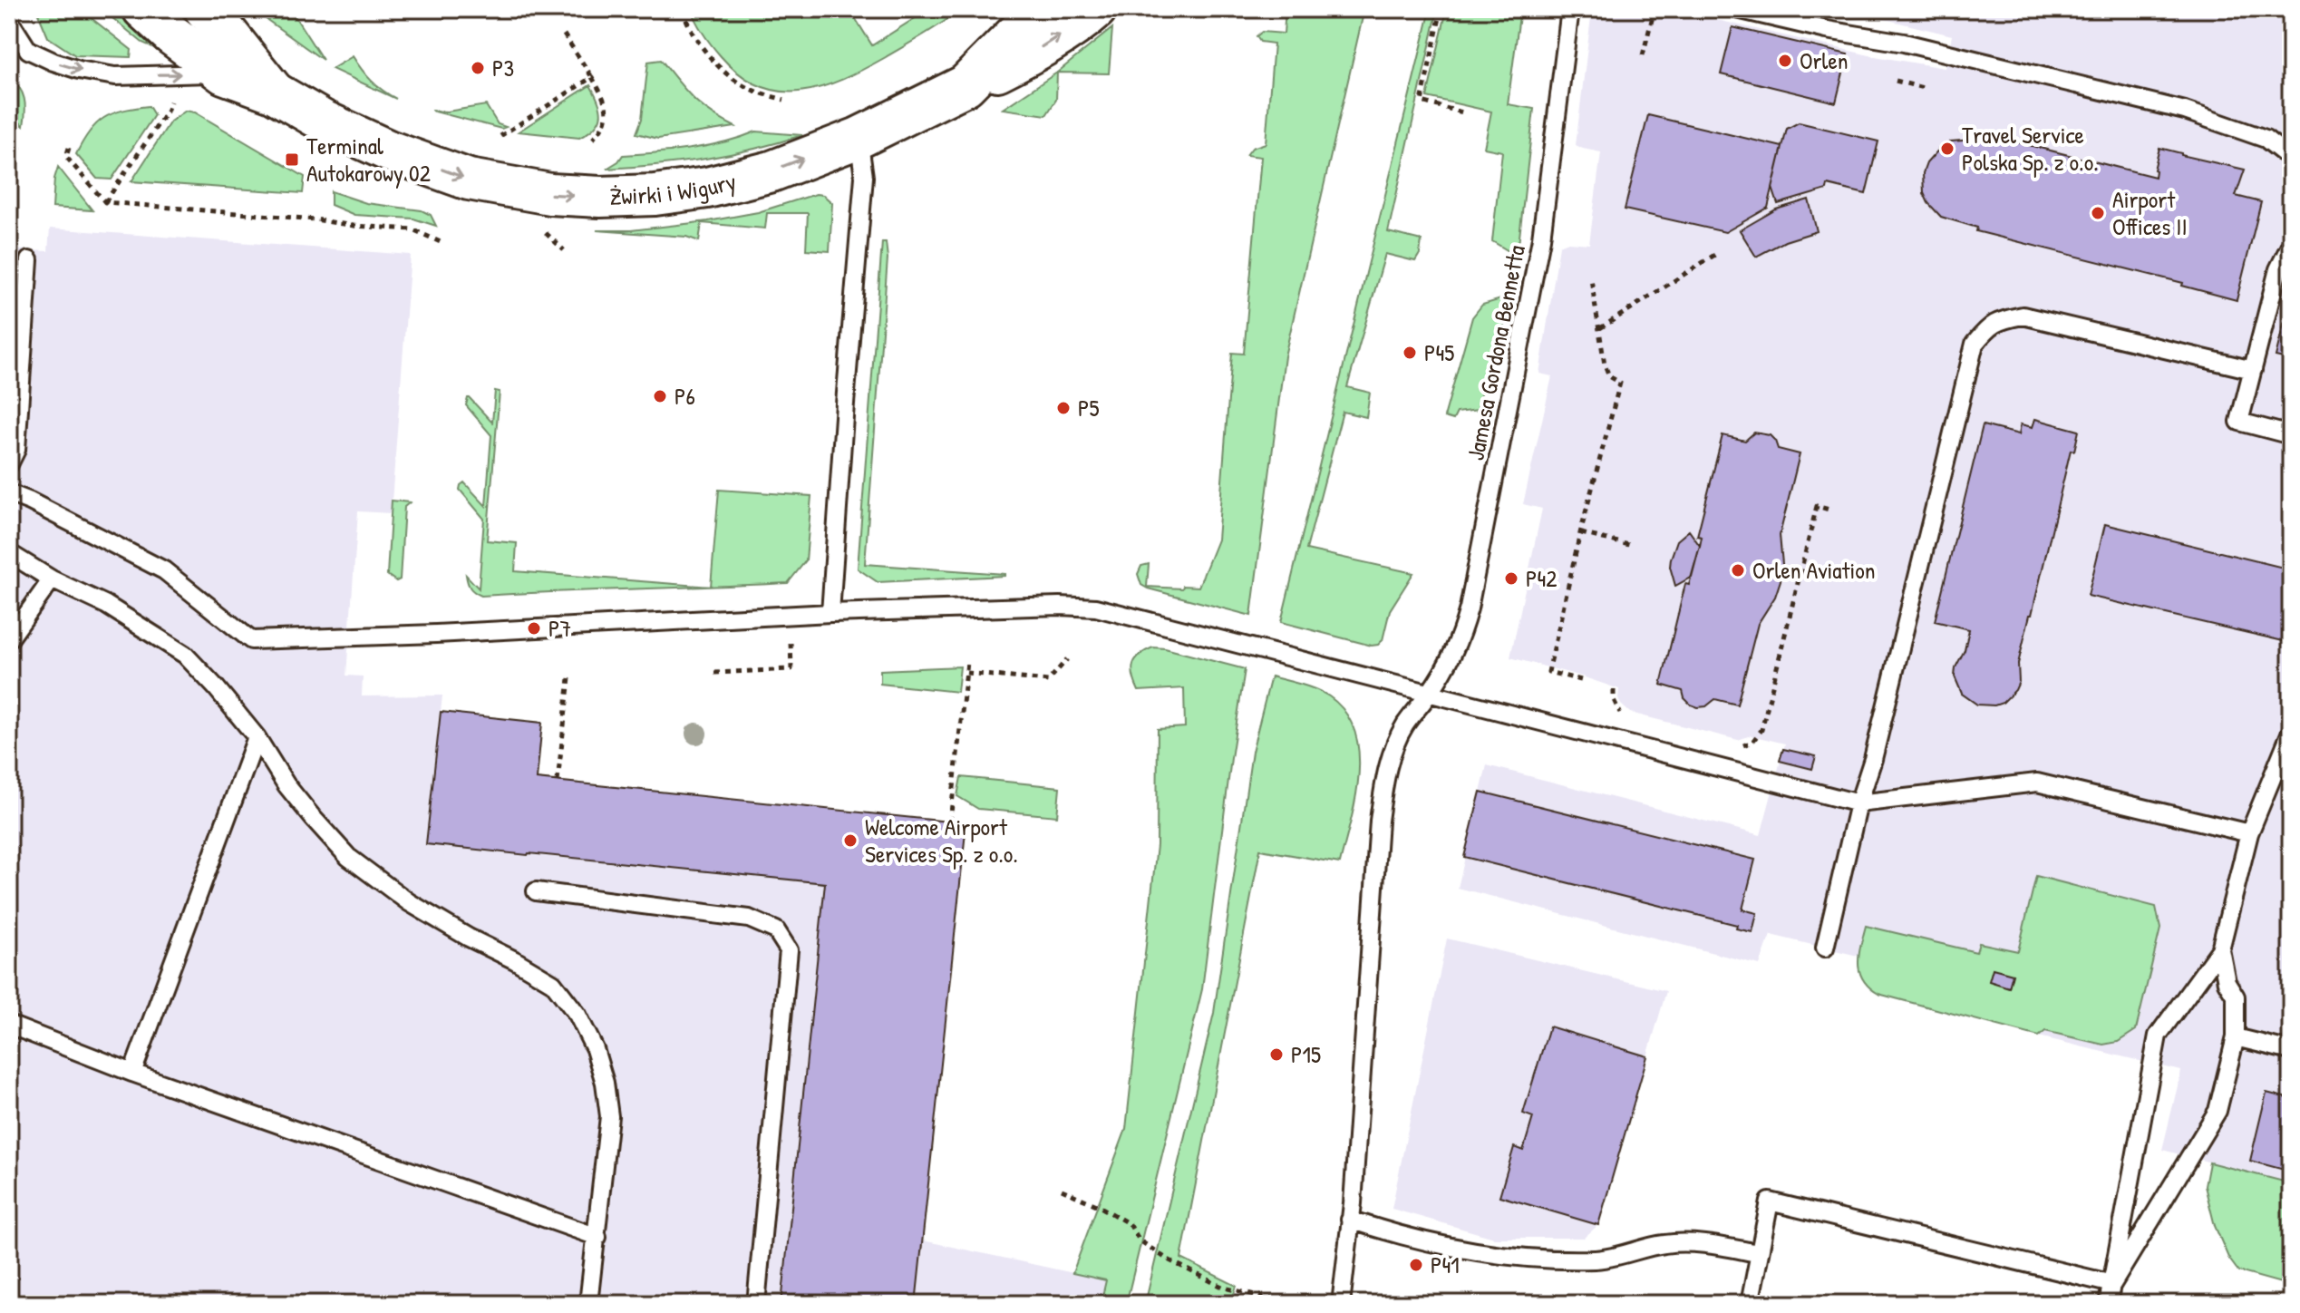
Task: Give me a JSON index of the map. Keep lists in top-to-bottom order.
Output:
{
  "streets": {
    "street": ["Żwirki i Wigury"],
    "lane": ["Jamesa Gordona Bennetta"]
  },
  "one_way": ["Żwirki i Wigury"],
  "places": {
    "other": [
      "Orlen",
      "P3",
      "Travel Service Polska Sp. z o.o.",
      "Airport Offices II",
      "P45",
      "P6",
      "P5",
      "Orlen Aviation",
      "P42",
      "P7",
      "Welcome Airport Services Sp. z o.o.",
      "P15",
      "P41"
    ],
    "transit": ["Terminal Autokarowy 02"]
  }
}
